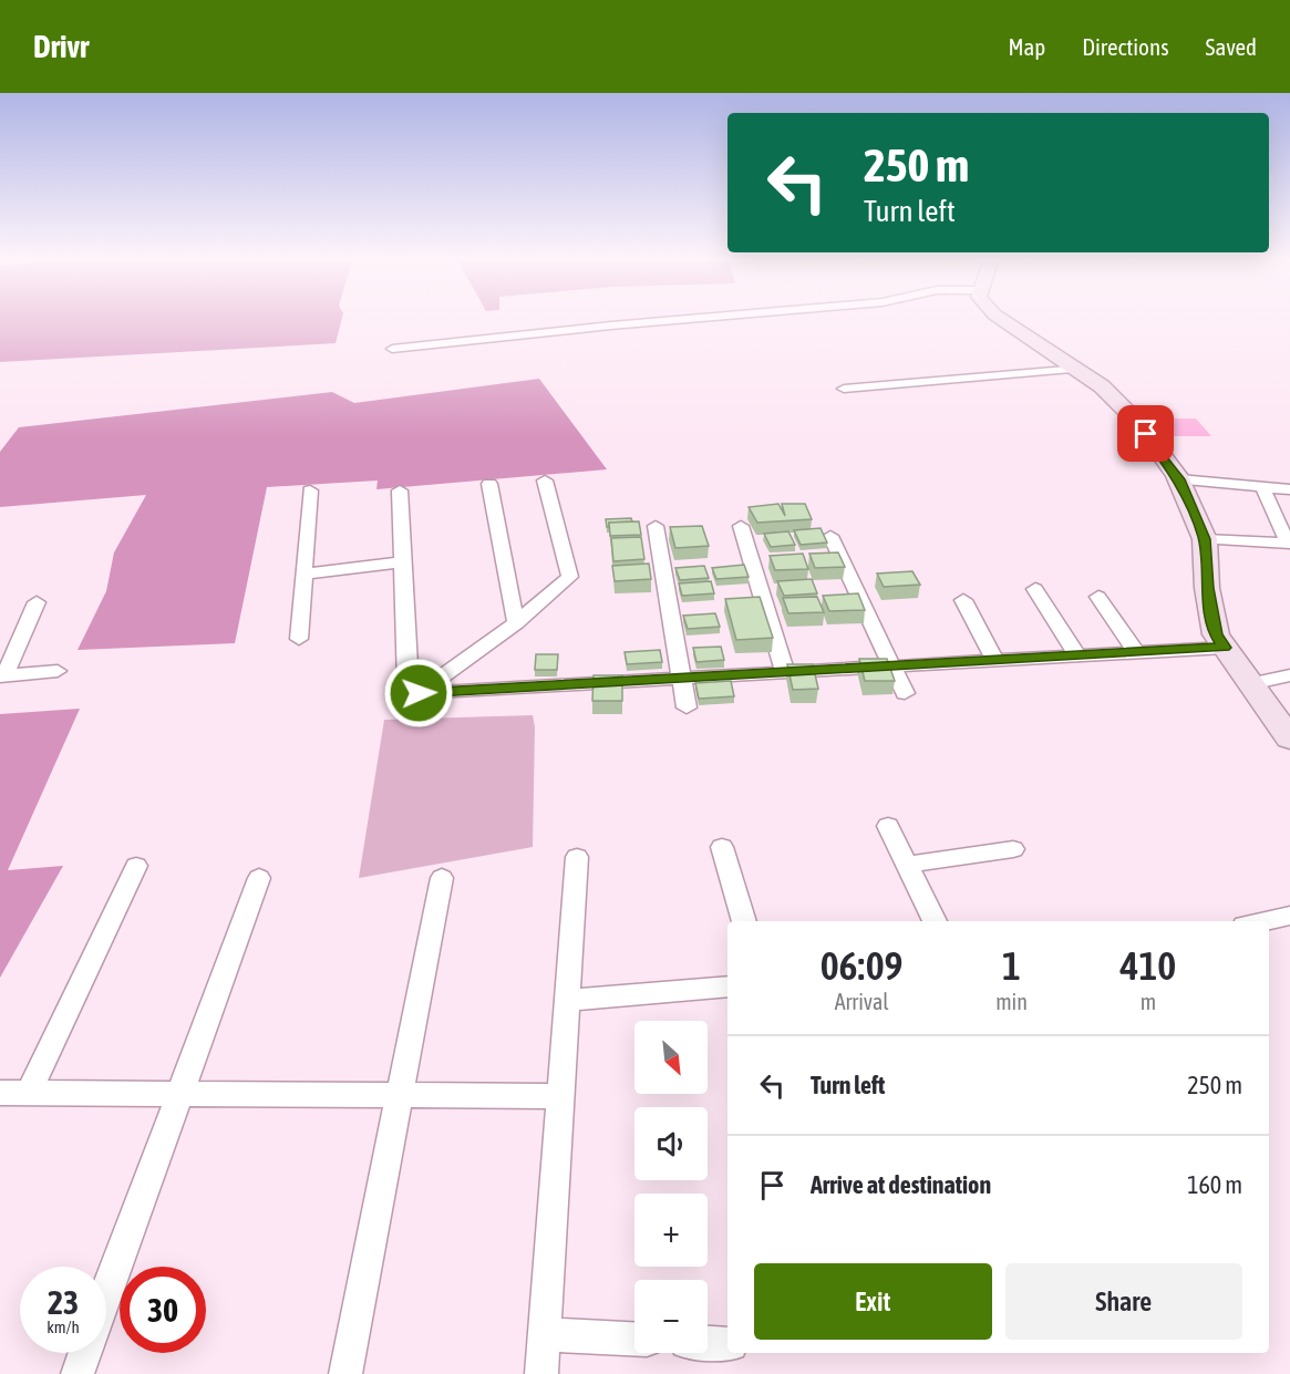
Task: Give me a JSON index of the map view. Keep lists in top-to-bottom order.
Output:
{
  "north": "bottom right",
  "page": {
    "header": "Drivr",
    "nav": ["Map", "Directions", "Saved"],
    "turn": ["250 m", "Turn left"],
    "eta": [
      "06:09",
      "Arrival",
      "1",
      "min",
      "410",
      "m"
    ],
    "map_buttons": ["+", "−"],
    "list": [
      {
        "name": "Turn left",
        "value": "250 m"
      },
      {
        "name": "Arrive at destination",
        "value": "160 m"
      }
    ],
    "buttons": ["Exit", "Share"],
    "speed": "23 km/h",
    "limit": "30"
  }
}
